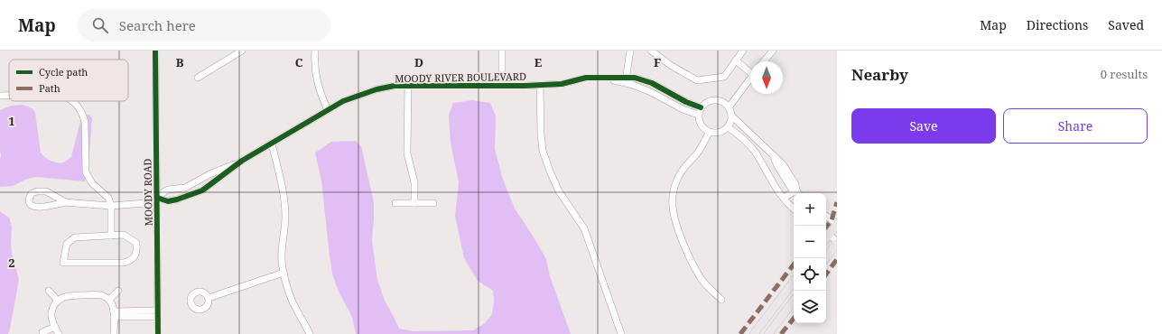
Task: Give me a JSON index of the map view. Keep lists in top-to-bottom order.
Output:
{
  "streets": {
    "street": ["MOODY RIVER BOULEVARD", "MOODY ROAD"]
  },
  "crossings": [
    ["MOODY RIVER BOULEVARD", "MOODY ROAD"]
  ],
  "legend": ["Cycle path", "Path"],
  "north": "bottom",
  "page": {
    "header": "Map",
    "search": "Search here",
    "nav": ["Map", "Directions", "Saved"],
    "heading": ["Nearby", "0 results"],
    "buttons": ["Save", "Share"],
    "map_buttons": ["+", "−"]
  },
  "grid": {
    "columns": [
      "B",
      "C",
      "D",
      "E",
      "F"
    ],
    "rows": ["1", "2"]
  }
}
